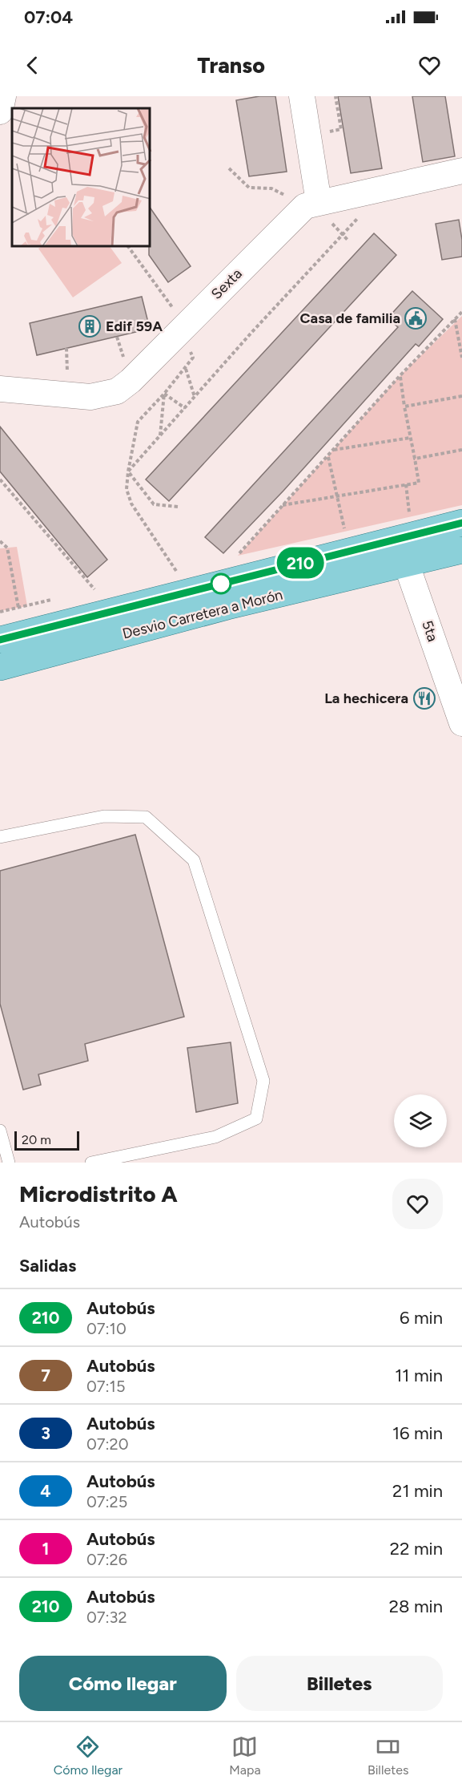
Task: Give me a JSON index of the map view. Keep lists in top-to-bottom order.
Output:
{
  "streets": {
    "main road": ["Desvio Carretera a Morón"],
    "street": ["Sexta", "5ta"]
  },
  "crossings": [
    ["Desvio Carretera a Morón", "5ta"]
  ],
  "places": {
    "public building": ["Casa de familia"],
    "building": ["Edif 59A"],
    "restaurant": ["La hechicera"]
  },
  "lines": ["bus line 210"],
  "scale_bar": "20 m",
  "page": {
    "status": "07:04",
    "header": "Transo",
    "on_map": "210",
    "scale": "20 m",
    "heading": [
      ["Microdistrito A", "Autobús"],
      "Salidas"
    ],
    "list": [
      {
        "mark": "210",
        "name": "Autobús",
        "note": "07:10",
        "value": "6 min"
      },
      {
        "mark": "7",
        "name": "Autobús",
        "note": "07:15",
        "value": "11 min"
      },
      {
        "mark": "3",
        "name": "Autobús",
        "note": "07:20",
        "value": "16 min"
      },
      {
        "mark": "4",
        "name": "Autobús",
        "note": "07:25",
        "value": "21 min"
      },
      {
        "mark": "1",
        "name": "Autobús",
        "note": "07:26",
        "value": "22 min"
      },
      {
        "mark": "210",
        "name": "Autobús",
        "note": "07:32",
        "value": "28 min"
      }
    ],
    "buttons": ["Cómo llegar", "Billetes"],
    "tabs": ["Cómo llegar", "Mapa", "Billetes"]
  }
}
